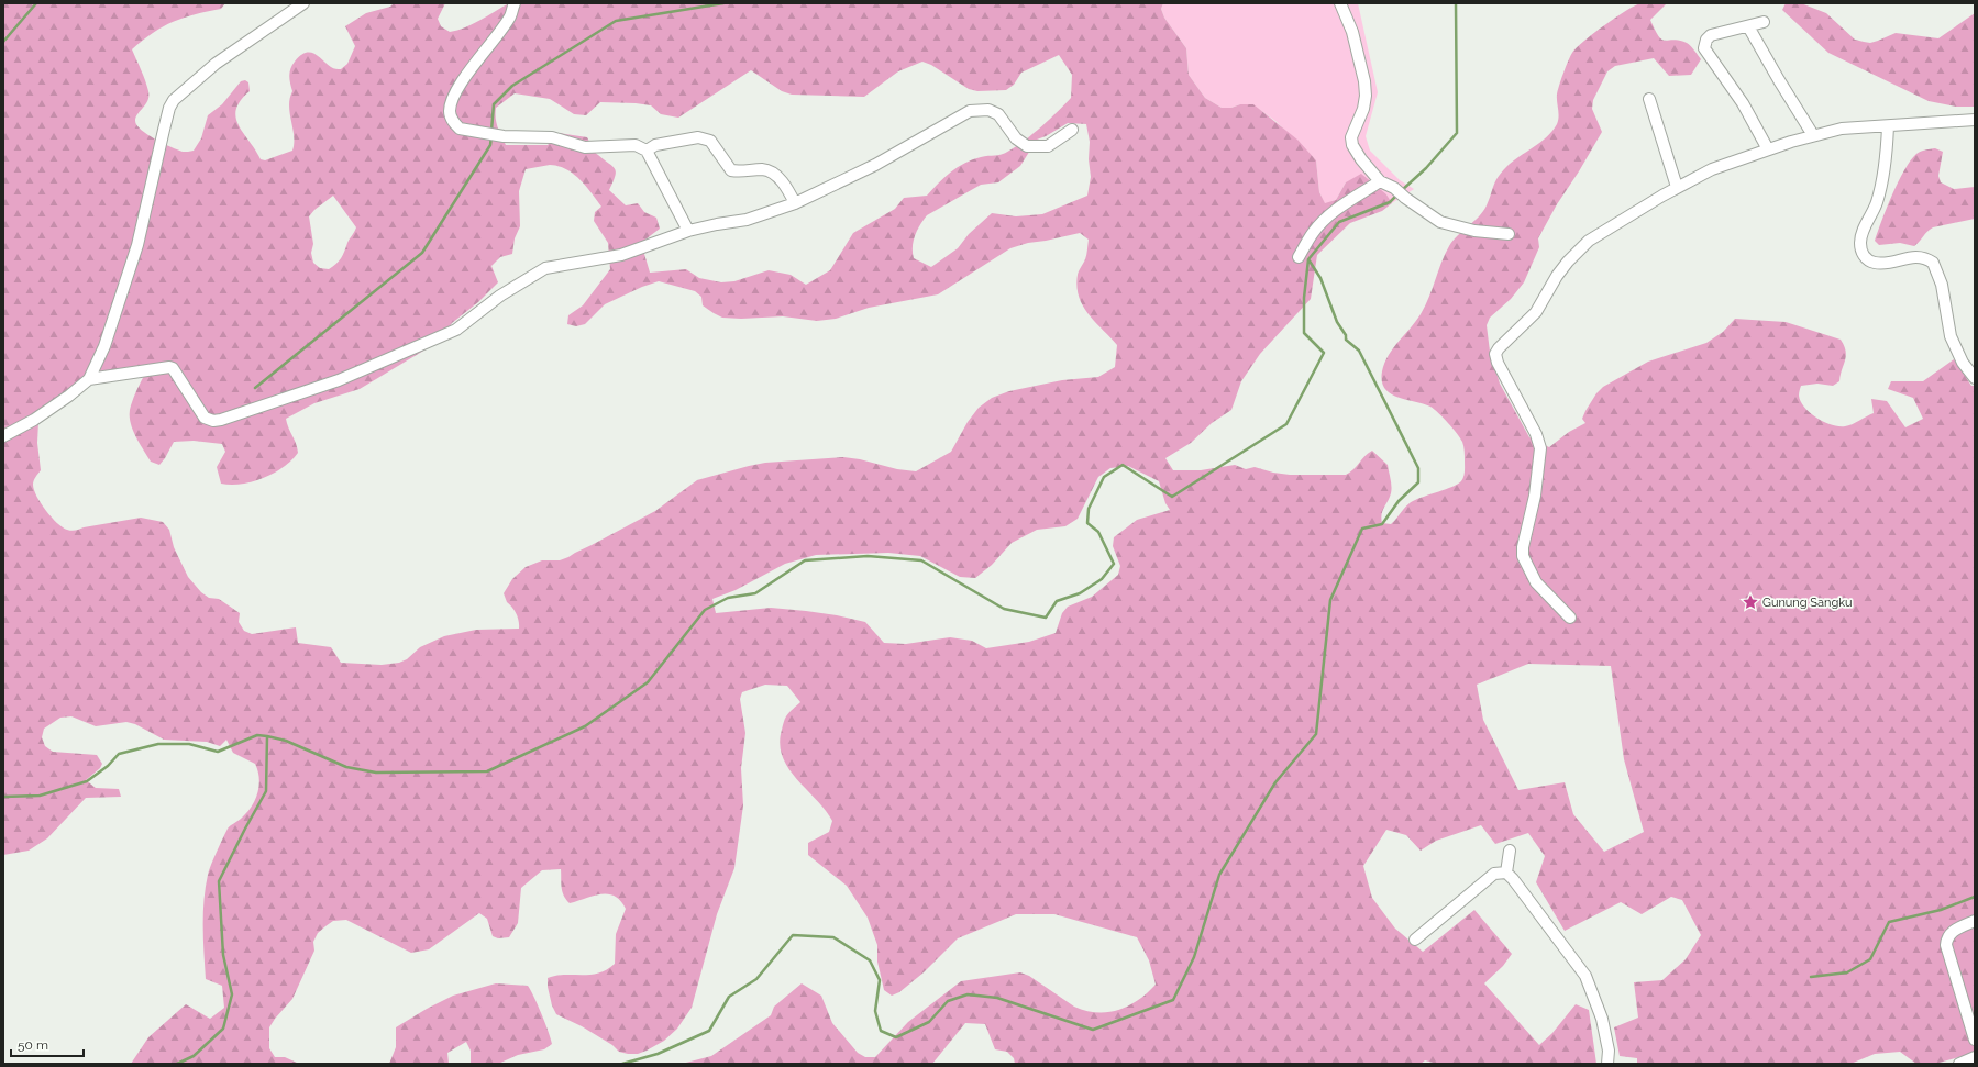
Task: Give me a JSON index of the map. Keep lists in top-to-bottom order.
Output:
{
  "places": {
    "place": ["Gunung Sangku"]
  },
  "scale_bar": "50 m"
}
